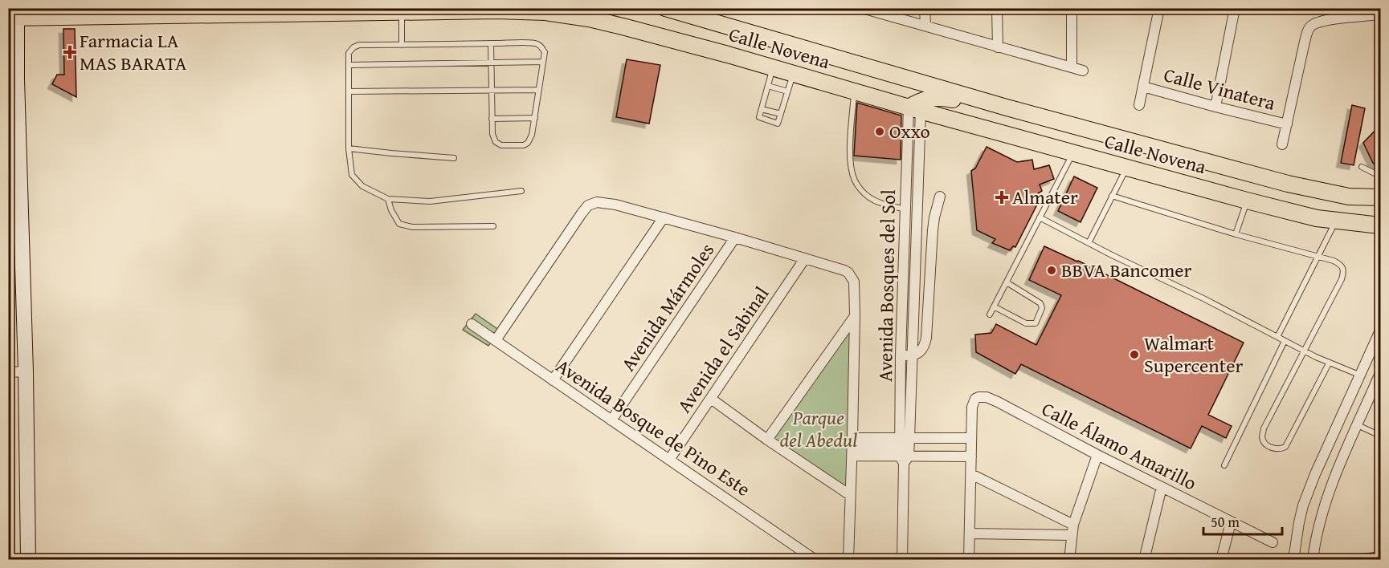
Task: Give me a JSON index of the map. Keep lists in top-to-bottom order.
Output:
{
  "streets": {
    "main road": ["Calle Novena"],
    "street": [
      "Calle Vinatera",
      "Avenida Bosques del Sol",
      "Avenida Mármoles",
      "Avenida el Sabinal",
      "Avenida Bosque de Pino Este",
      "Calle Álamo Amarillo"
    ]
  },
  "crossings": [
    ["Calle Novena", "Avenida Bosques del Sol"],
    ["Avenida Mármoles", "Avenida Bosque de Pino Este"],
    ["Avenida el Sabinal", "Avenida Bosque de Pino Este"]
  ],
  "parks": ["Parque del Abedul"],
  "places": {
    "health": ["Farmacia LA MAS BARATA", "Almater"],
    "other": ["Oxxo", "BBVA Bancomer", "Walmart Supercenter"]
  },
  "scale_bar": "50 m"
}
